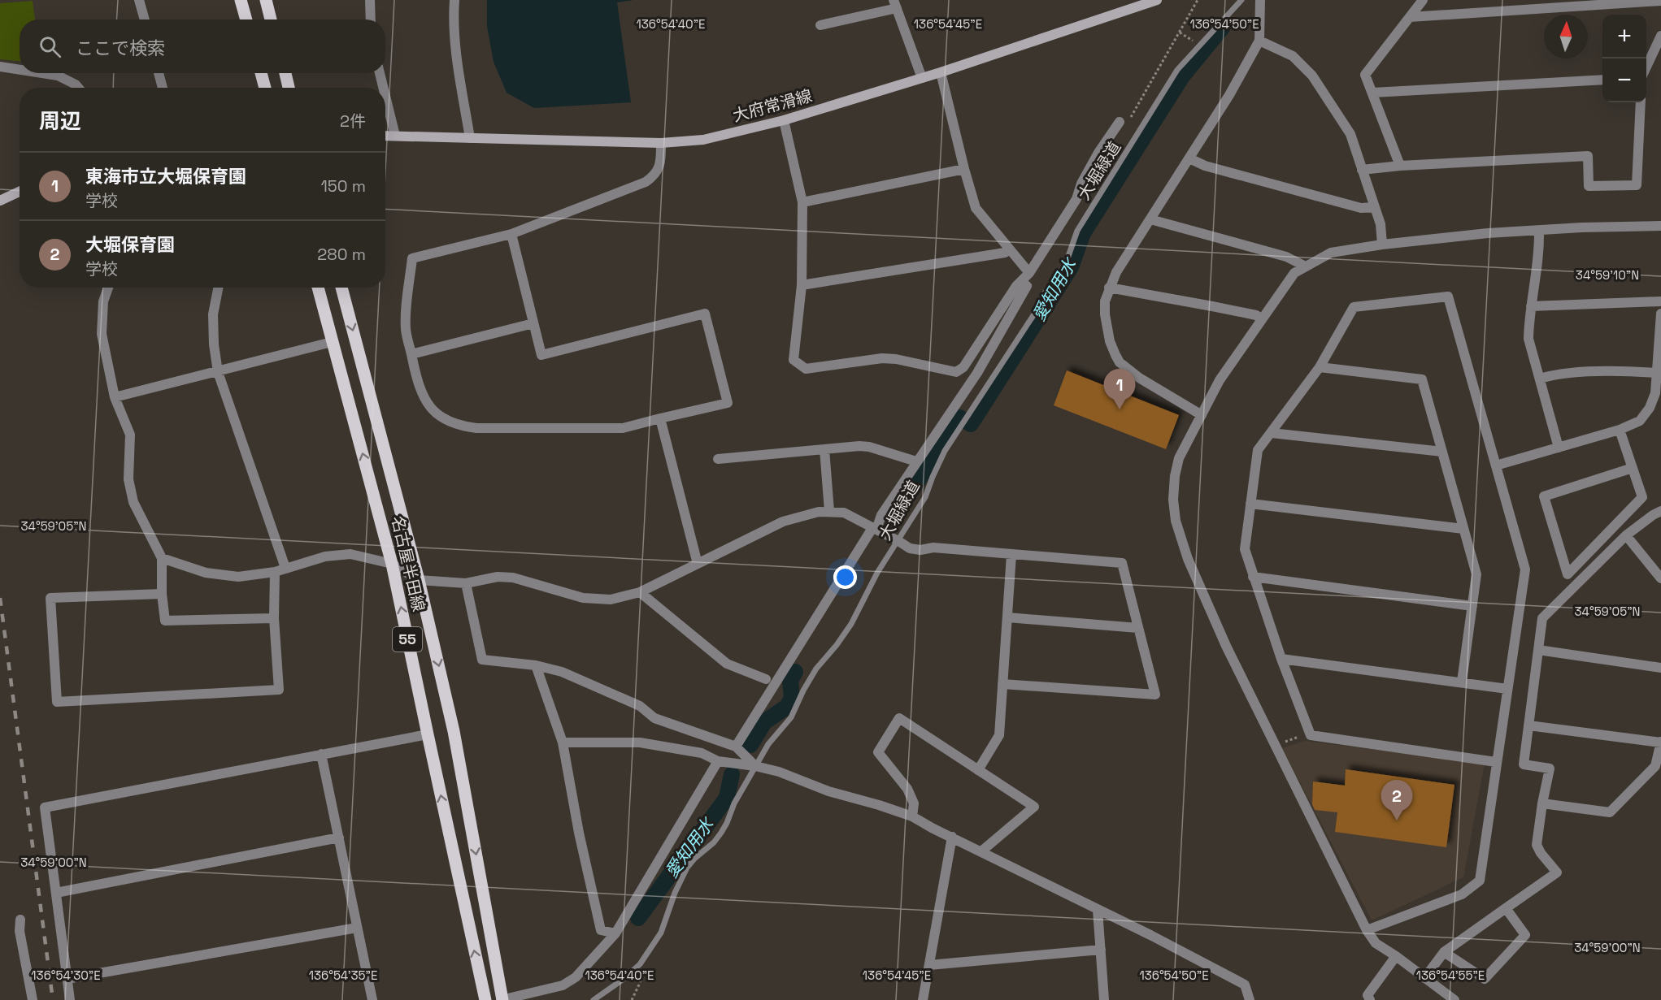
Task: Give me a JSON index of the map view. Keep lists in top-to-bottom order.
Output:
{
  "streets": {
    "main road": ["大府常滑線", "名古屋半田線", "55"],
    "lane": ["大堀緑道"]
  },
  "water": ["愛知用水"],
  "north": "top",
  "page": {
    "map_buttons": ["+", "−"],
    "search": "ここで検索",
    "heading": ["周辺", "2件"],
    "list": [
      {
        "mark": "1",
        "name": "東海市立大堀保育園",
        "note": "学校",
        "value": "150 m"
      },
      {
        "mark": "2",
        "name": "大堀保育園",
        "note": "学校",
        "value": "280 m"
      }
    ],
    "pins": ["1", "2"]
  },
  "coordinates": [
    "136°54'40\"E",
    "136°54'45\"E",
    "136°54'50\"E",
    "34°59'10\"N",
    "34°59'05\"N",
    "34°59'00\"N",
    "136°54'30\"E",
    "136°54'35\"E",
    "136°54'55\"E"
  ]
}
